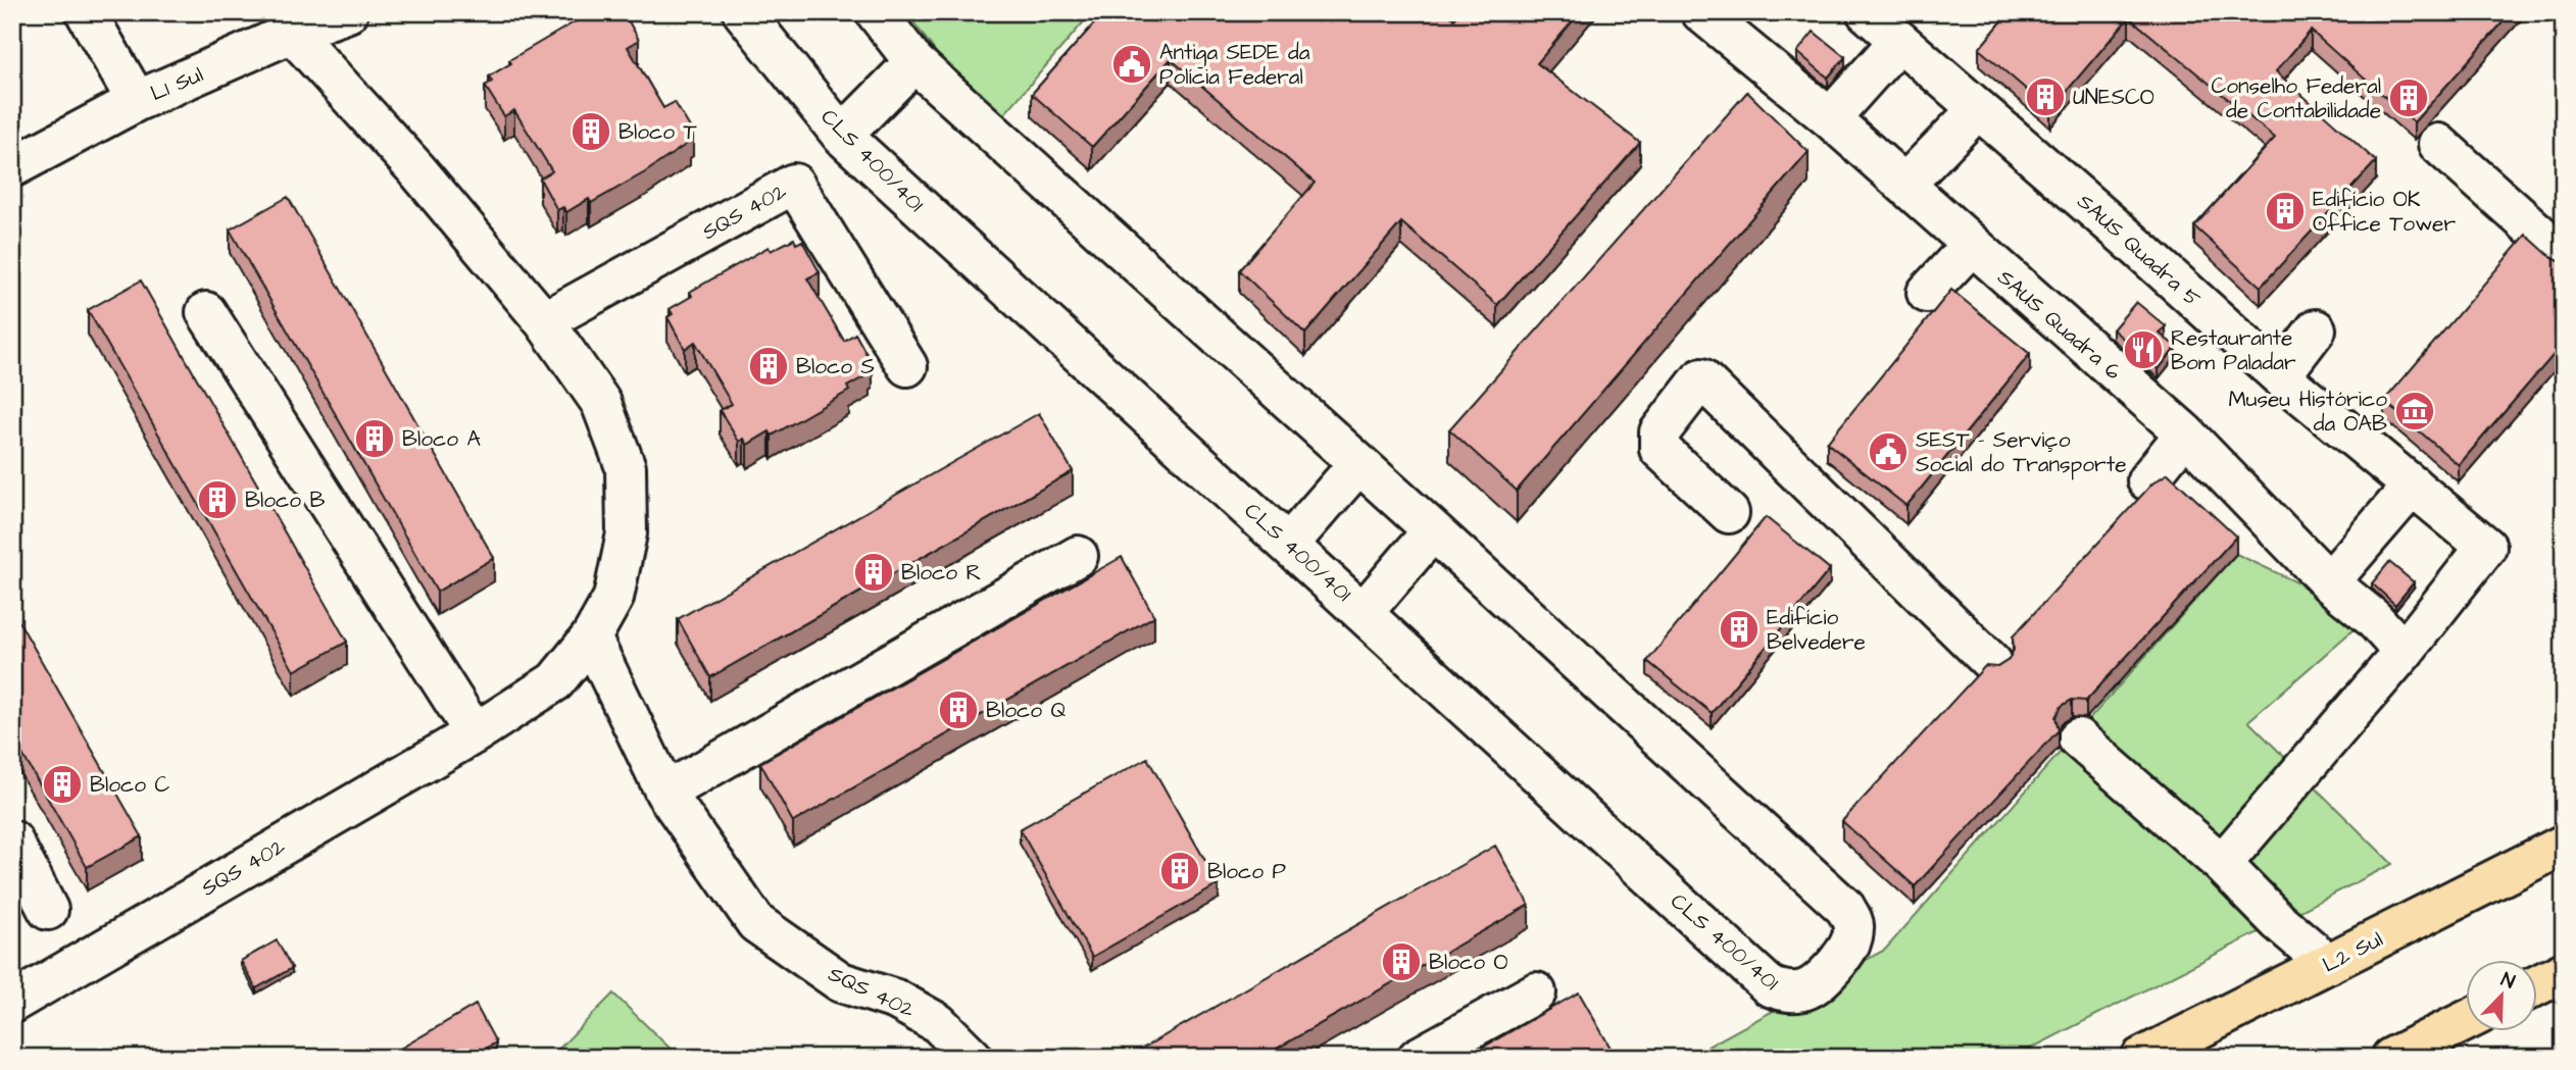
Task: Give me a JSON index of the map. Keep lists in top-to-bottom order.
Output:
{
  "streets": {
    "main road": ["L2 Sul"],
    "street": [
      "L1 Sul",
      "CLS 400/401",
      "SQS 402",
      "SAUS Quadra 5",
      "SAUS Quadra 6"
    ]
  },
  "crossings": [
    ["L1 Sul", "SQS 402"],
    ["SAUS Quadra 5", "SAUS Quadra 6"]
  ],
  "places": {
    "public building": ["Antiga SEDE da Polícia Federal", "SEST - Serviço Social do Transporte"],
    "building": [
      "UNESCO",
      "Conselho Federal de Contabilidade",
      "Bloco T",
      "Edifício OK Office Tower",
      "Bloco S",
      "Bloco A",
      "Bloco B",
      "Bloco R",
      "Edifício Belvedere",
      "Bloco Q",
      "Bloco C",
      "Bloco P",
      "Bloco O"
    ],
    "restaurant": ["Restaurante Bom Paladar"],
    "museum": ["Museu Histórico da OAB"]
  },
  "north": "top right"
}
